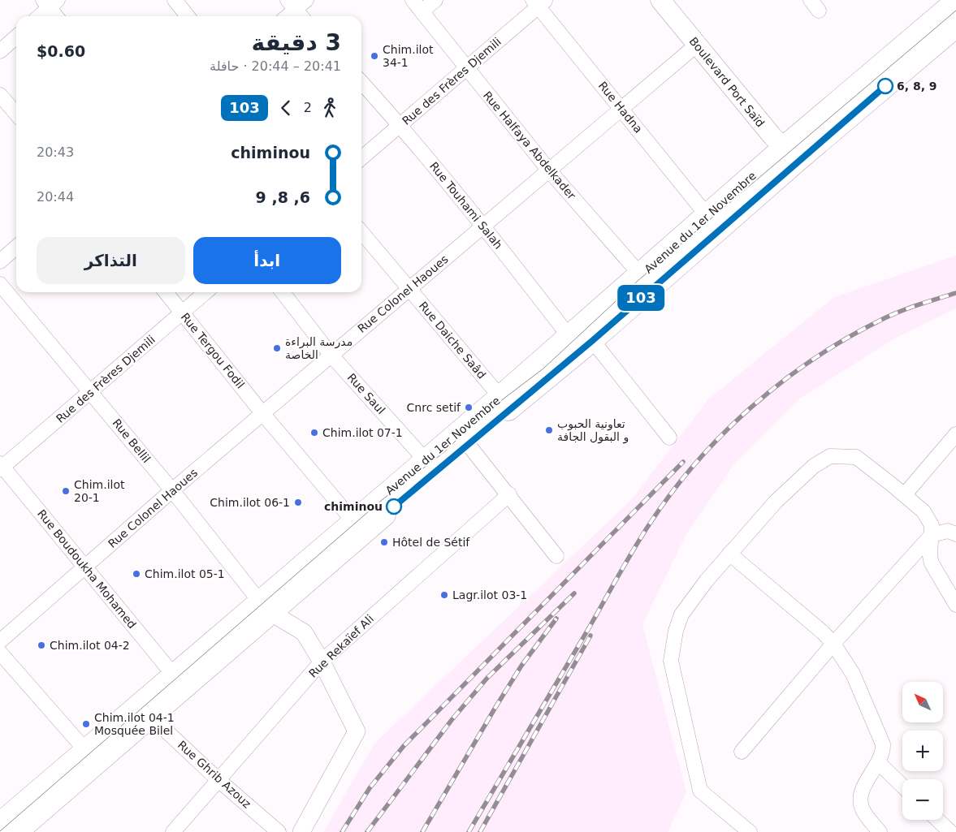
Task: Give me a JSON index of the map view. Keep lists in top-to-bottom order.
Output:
{
  "streets": {
    "main road": ["Boulevard Port Saïd", "Avenue du 1er Novembre"],
    "street": [
      "Rue des Frères Djemili",
      "Rue Hadna",
      "Rue Halfaya Abdelkader",
      "Rue Touhami Salah",
      "Rue Colonel Haoues",
      "Rue Daiche Saâd",
      "Rue Tergou Fodil",
      "Rue Saul",
      "Rue Bellil",
      "Rue Boudoukha Mohamed",
      "Rue Rekaïef Ali",
      "Rue Ghrib Azouz"
    ]
  },
  "crossings": [
    ["Rue des Frères Djemili", "Rue Hadna"],
    ["Rue des Frères Djemili", "Rue Halfaya Abdelkader"],
    ["Rue des Frères Djemili", "Rue Touhami Salah"],
    ["Rue des Frères Djemili", "Rue Tergou Fodil"],
    ["Rue des Frères Djemili", "Rue Bellil"],
    ["Rue des Frères Djemili", "Rue Boudoukha Mohamed"],
    ["Boulevard Port Saïd", "Avenue du 1er Novembre"],
    ["Boulevard Port Saïd", "Rue Colonel Haoues"],
    ["Rue Hadna", "Avenue du 1er Novembre"],
    ["Rue Hadna", "Rue Colonel Haoues"],
    ["Rue Halfaya Abdelkader", "Avenue du 1er Novembre"],
    ["Rue Halfaya Abdelkader", "Rue Colonel Haoues"],
    ["Rue Touhami Salah", "Avenue du 1er Novembre"],
    ["Rue Touhami Salah", "Rue Colonel Haoues"],
    ["Avenue du 1er Novembre", "Rue Daiche Saâd"],
    ["Avenue du 1er Novembre", "Rue Tergou Fodil"],
    ["Avenue du 1er Novembre", "Rue Saul"],
    ["Avenue du 1er Novembre", "Rue Bellil"],
    ["Avenue du 1er Novembre", "Rue Boudoukha Mohamed"],
    ["Avenue du 1er Novembre", "Rue Ghrib Azouz"],
    ["Rue Colonel Haoues", "Rue Daiche Saâd"],
    ["Rue Colonel Haoues", "Rue Tergou Fodil"],
    ["Rue Colonel Haoues", "Rue Saul"],
    ["Rue Colonel Haoues", "Rue Bellil"],
    ["Rue Colonel Haoues", "Rue Boudoukha Mohamed"],
    ["Rue Rekaïef Ali", "Rue Ghrib Azouz"]
  ],
  "places": [
    "Chim.ilot 34-1",
    "6, 8, 9",
    "مدرسة البراءة الخاصة",
    "Cnrc setif",
    "تعاونية الحبوب و البقول الجافة",
    "Chim.ilot 07-1",
    "Chim.ilot 20-1",
    "Chim.ilot 06-1",
    "chiminou",
    "Hôtel de Sétif",
    "Chim.ilot 05-1",
    "Lagr.ilot 03-1",
    "Chim.ilot 04-2",
    "Chim.ilot 04-1 Mosquée Bilel"
  ],
  "lines": ["bus line 103"],
  "north": "top left",
  "page": {
    "on_map": "103",
    "heading": ["3 دقيقة", "20:41 – 20:44 · حافلة", "$0.60"],
    "legs": ["2", "103"],
    "list": [
      {
        "name": "chiminou",
        "value": "20:43"
      },
      {
        "name": "6, 8, 9",
        "value": "20:44"
      }
    ],
    "buttons": ["ابدأ", "التذاكر"],
    "map_buttons": ["+", "−"]
  }
}
